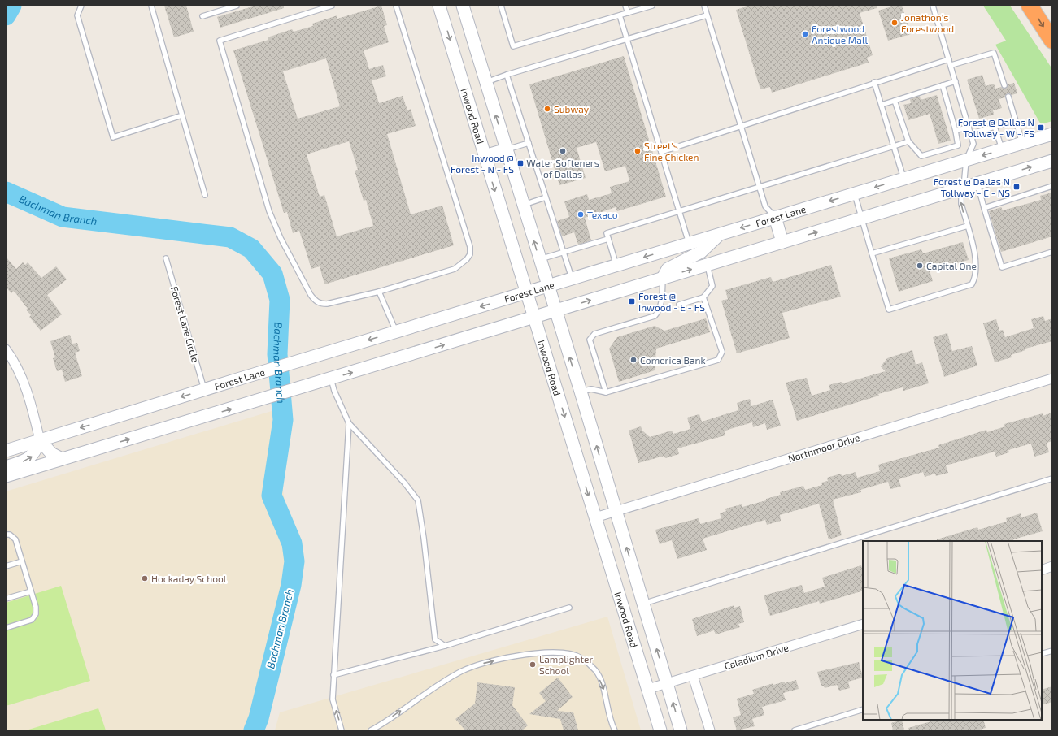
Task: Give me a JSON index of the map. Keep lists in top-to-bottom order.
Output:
{
  "streets": {
    "main road": ["Inwood Road", "Forest Lane"],
    "street": ["Northmoor Drive", "Caladium Drive"],
    "lane": ["Forest Lane Circle"]
  },
  "crossings": [
    ["Inwood Road", "Forest Lane"],
    ["Inwood Road", "Northmoor Drive"],
    ["Inwood Road", "Caladium Drive"],
    ["Forest Lane", "Forest Lane Circle"]
  ],
  "water": ["Bachman Branch"],
  "places": {
    "other": [
      "Jonathon's Forestwood",
      "Forestwood Antique Mall",
      "Subway",
      "Water Softeners of Dallas",
      "Street's Fine Chicken",
      "Texaco",
      "Capital One",
      "Comerica Bank",
      "Hockaday School",
      "Lamplighter School"
    ],
    "transit": [
      "Forest @ Dallas N Tollway - W - FS",
      "Inwood @ Forest - N - FS",
      "Forest @ Dallas N Tollway - E - NS",
      "Forest @ Inwood - E - FS"
    ]
  }
}
